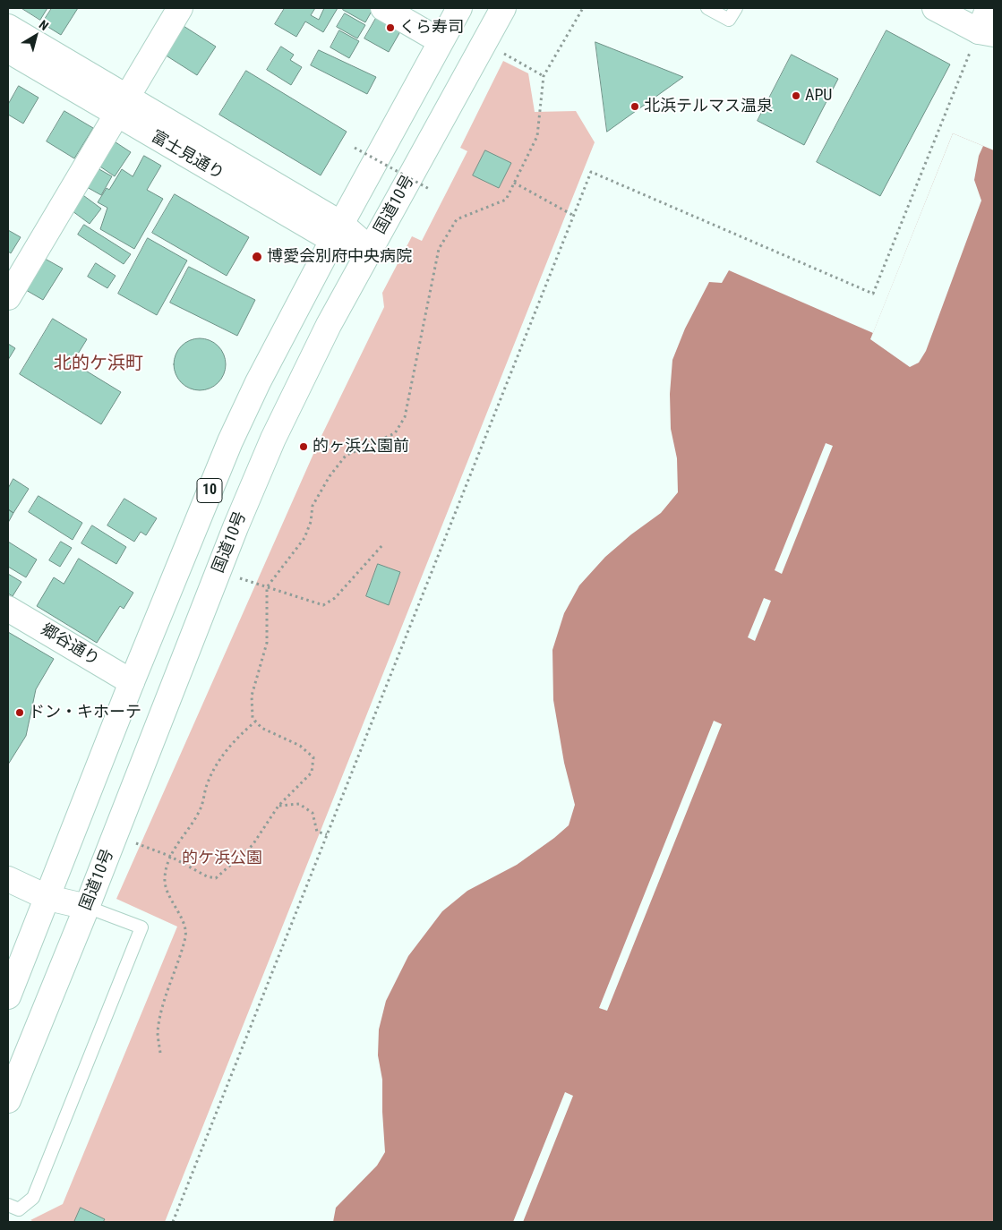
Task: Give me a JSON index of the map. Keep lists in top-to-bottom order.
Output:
{
  "streets": {
    "main road": [
      "富士見通り",
      "国道10号",
      "10",
      "郷谷通り"
    ]
  },
  "crossings": [
    ["富士見通り", "国道10号"],
    ["富士見通り", "10"],
    ["10", "郷谷通り"]
  ],
  "districts": ["北的ケ浜町"],
  "parks": ["的ケ浜公園"],
  "places": [
    "くら寿司",
    "APU",
    "北浜テルマス温泉",
    "博愛会別府中央病院",
    "的ヶ浜公園前",
    "ドン・キホーテ"
  ],
  "north": "top right"
}
